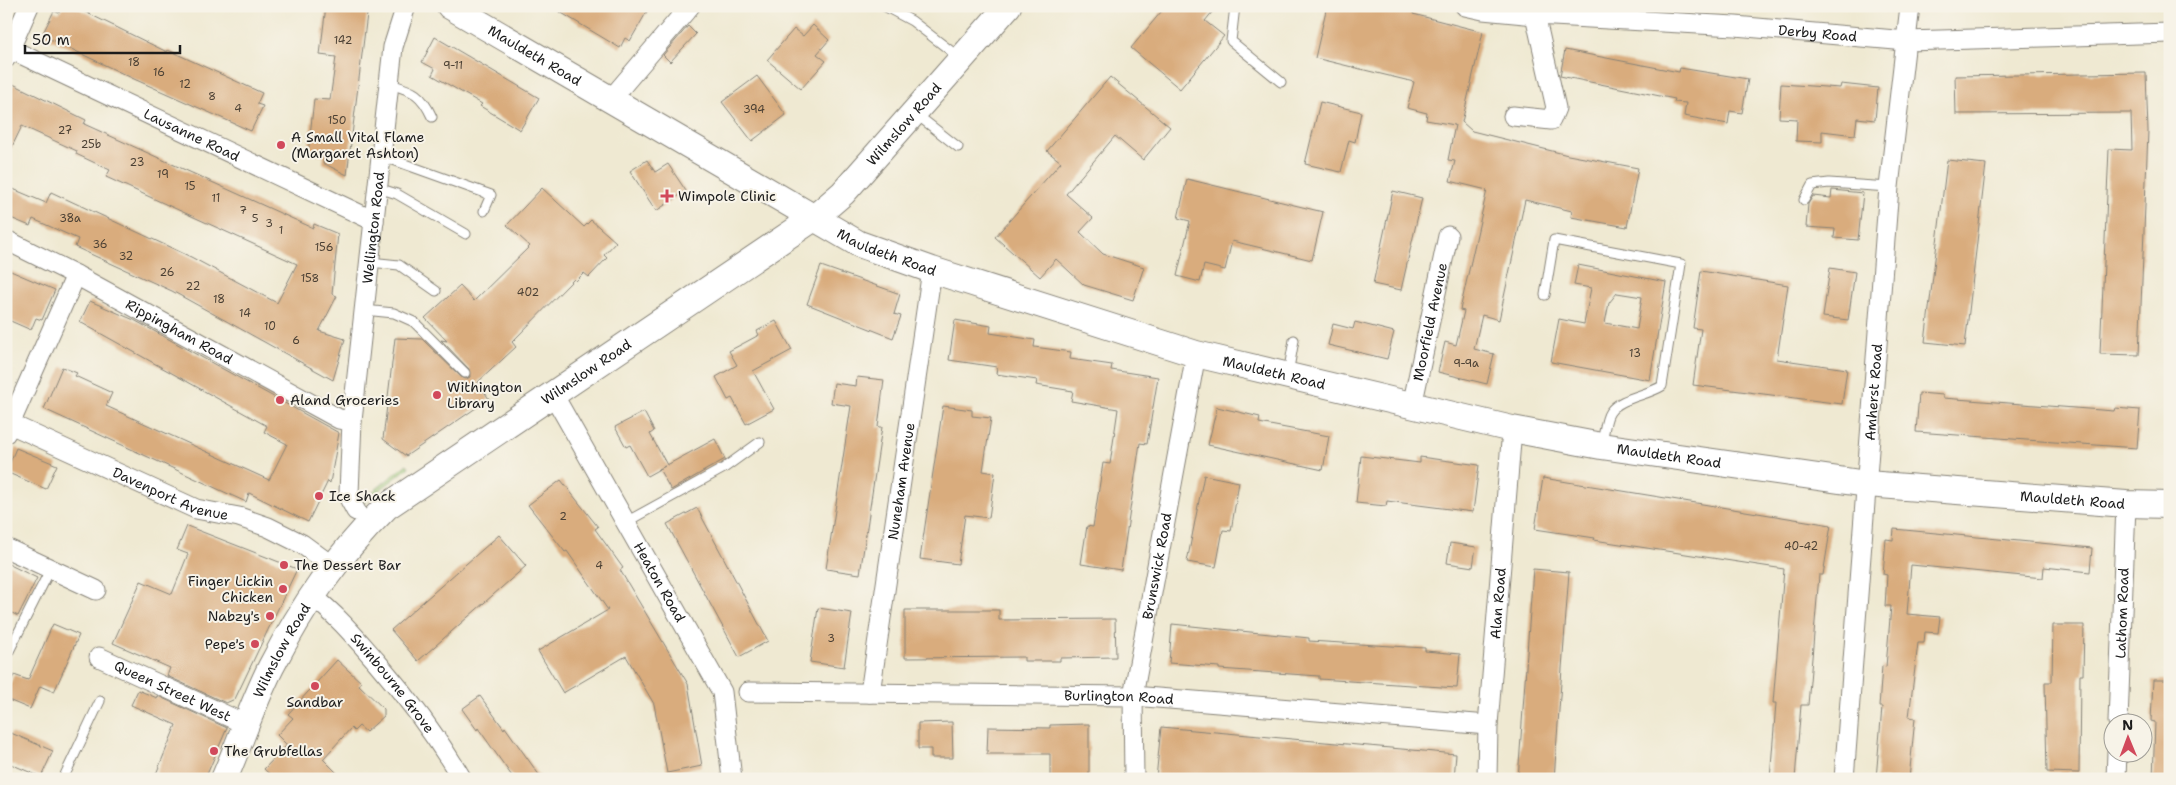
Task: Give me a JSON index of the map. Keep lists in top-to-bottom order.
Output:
{
  "streets": {
    "street": [
      "Derby Road",
      "Mauldeth Road",
      "Wilmslow Road",
      "Lausanne Road",
      "Wellington Road",
      "Moorfield Avenue",
      "Rippingham Road",
      "Amherst Road",
      "Nuneham Avenue",
      "Davenport Avenue",
      "Brunswick Road",
      "Heaton Road",
      "Alan Road",
      "Lathom Road",
      "Swinbourne Grove",
      "Queen Street West",
      "Burlington Road"
    ]
  },
  "crossings": [
    ["Derby Road", "Amherst Road"],
    ["Mauldeth Road", "Wilmslow Road"],
    ["Mauldeth Road", "Moorfield Avenue"],
    ["Mauldeth Road", "Amherst Road"],
    ["Mauldeth Road", "Nuneham Avenue"],
    ["Mauldeth Road", "Brunswick Road"],
    ["Mauldeth Road", "Alan Road"],
    ["Mauldeth Road", "Lathom Road"],
    ["Wilmslow Road", "Davenport Avenue"],
    ["Wilmslow Road", "Heaton Road"],
    ["Wilmslow Road", "Swinbourne Grove"],
    ["Wilmslow Road", "Queen Street West"],
    ["Lausanne Road", "Wellington Road"],
    ["Wellington Road", "Rippingham Road"],
    ["Nuneham Avenue", "Burlington Road"],
    ["Brunswick Road", "Burlington Road"],
    ["Alan Road", "Burlington Road"]
  ],
  "places": {
    "other": [
      "A Small Vital Flame (Margaret Ashton)",
      "Withington Library",
      "Aland Groceries",
      "Ice Shack",
      "The Dessert Bar",
      "Finger Lickin Chicken",
      "Nabzy's",
      "Pepe's",
      "Sandbar",
      "The Grubfellas"
    ],
    "health": ["Wimpole Clinic"]
  },
  "house_numbers": [
    "142",
    "18",
    "9-11",
    "16",
    "12",
    "8",
    "4",
    "394",
    "150",
    "27",
    "25b",
    "23",
    "19",
    "15",
    "11",
    "7",
    "38a",
    "5",
    "3",
    "1",
    "36",
    "156",
    "32",
    "26",
    "158",
    "22",
    "402",
    "18",
    "14",
    "10",
    "6",
    "13",
    "9-9a",
    "2",
    "40-42",
    "4",
    "3"
  ],
  "scale_bar": "50 m",
  "north": "top"
}
